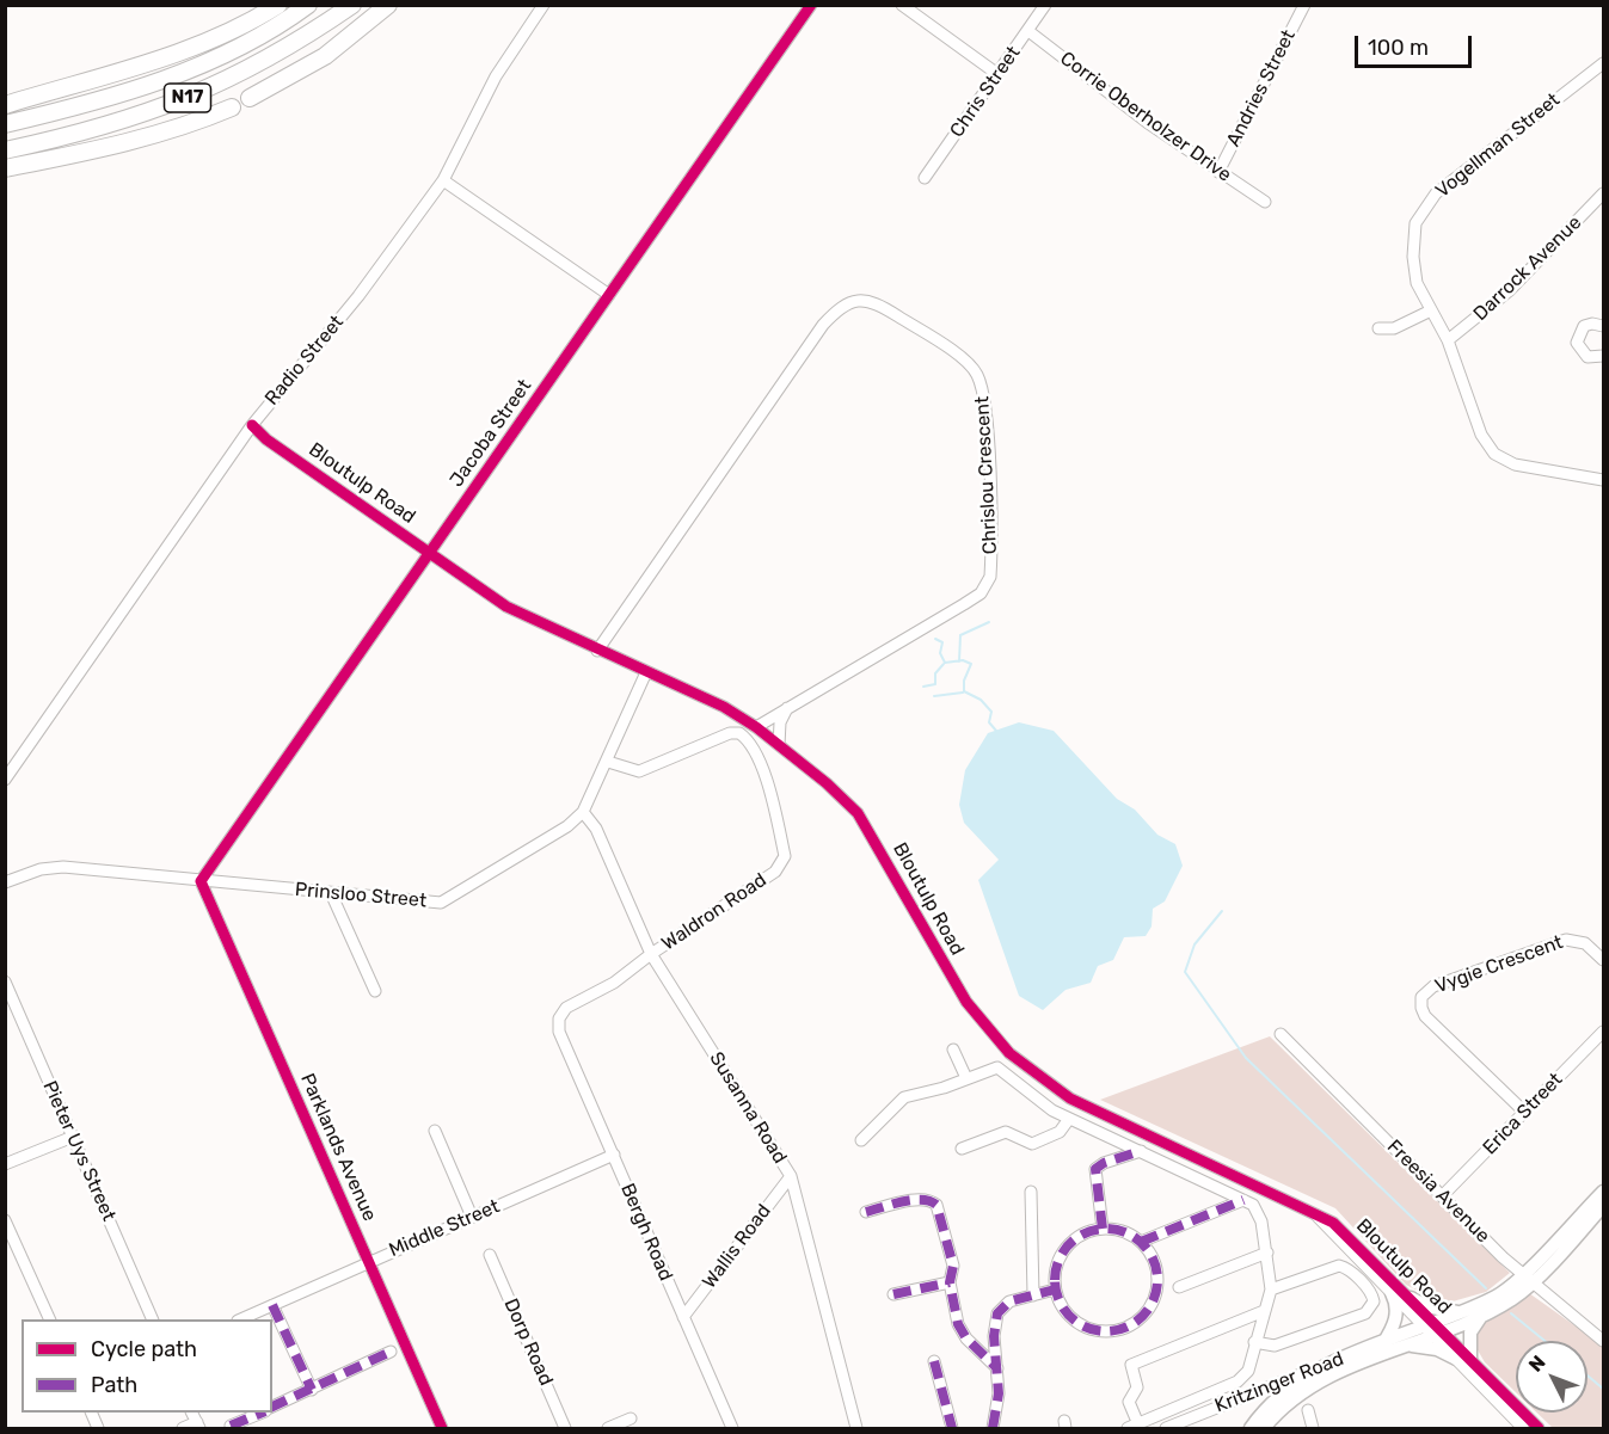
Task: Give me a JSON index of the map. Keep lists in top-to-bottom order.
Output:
{
  "streets": {
    "highway": ["N17"],
    "main road": ["Kritzinger Road"],
    "street": [
      "Andries Street",
      "Chris Street",
      "Corrie Oberholzer Drive",
      "Vogellman Street",
      "Darrock Avenue",
      "Radio Street",
      "Jacoba Street",
      "Chrislou Crescent",
      "Bloutulp Road",
      "Prinsloo Street",
      "Waldron Road",
      "Vygie Crescent",
      "Susanna Road",
      "Erica Street",
      "Parklands Avenue",
      "Pieter Uys Street",
      "Freesia Avenue",
      "Middle Street",
      "Bergh Road",
      "Wallis Road",
      "Dorp Road"
    ]
  },
  "crossings": [
    ["Andries Street", "Corrie Oberholzer Drive"],
    ["Chris Street", "Corrie Oberholzer Drive"],
    ["Vogellman Street", "Darrock Avenue"],
    ["Radio Street", "Bloutulp Road"],
    ["Jacoba Street", "Bloutulp Road"],
    ["Jacoba Street", "Prinsloo Street"],
    ["Jacoba Street", "Parklands Avenue"],
    ["Chrislou Crescent", "Bloutulp Road"],
    ["Bloutulp Road", "Prinsloo Street"],
    ["Bloutulp Road", "Kritzinger Road"],
    ["Prinsloo Street", "Waldron Road"],
    ["Prinsloo Street", "Susanna Road"],
    ["Prinsloo Street", "Parklands Avenue"],
    ["Waldron Road", "Susanna Road"],
    ["Waldron Road", "Bergh Road"],
    ["Vygie Crescent", "Erica Street"],
    ["Susanna Road", "Wallis Road"],
    ["Erica Street", "Freesia Avenue"],
    ["Parklands Avenue", "Middle Street"],
    ["Freesia Avenue", "Kritzinger Road"],
    ["Middle Street", "Bergh Road"],
    ["Bergh Road", "Wallis Road"]
  ],
  "legend": ["Cycle path", "Path"],
  "scale_bar": "100 m",
  "north": "top left"
}
